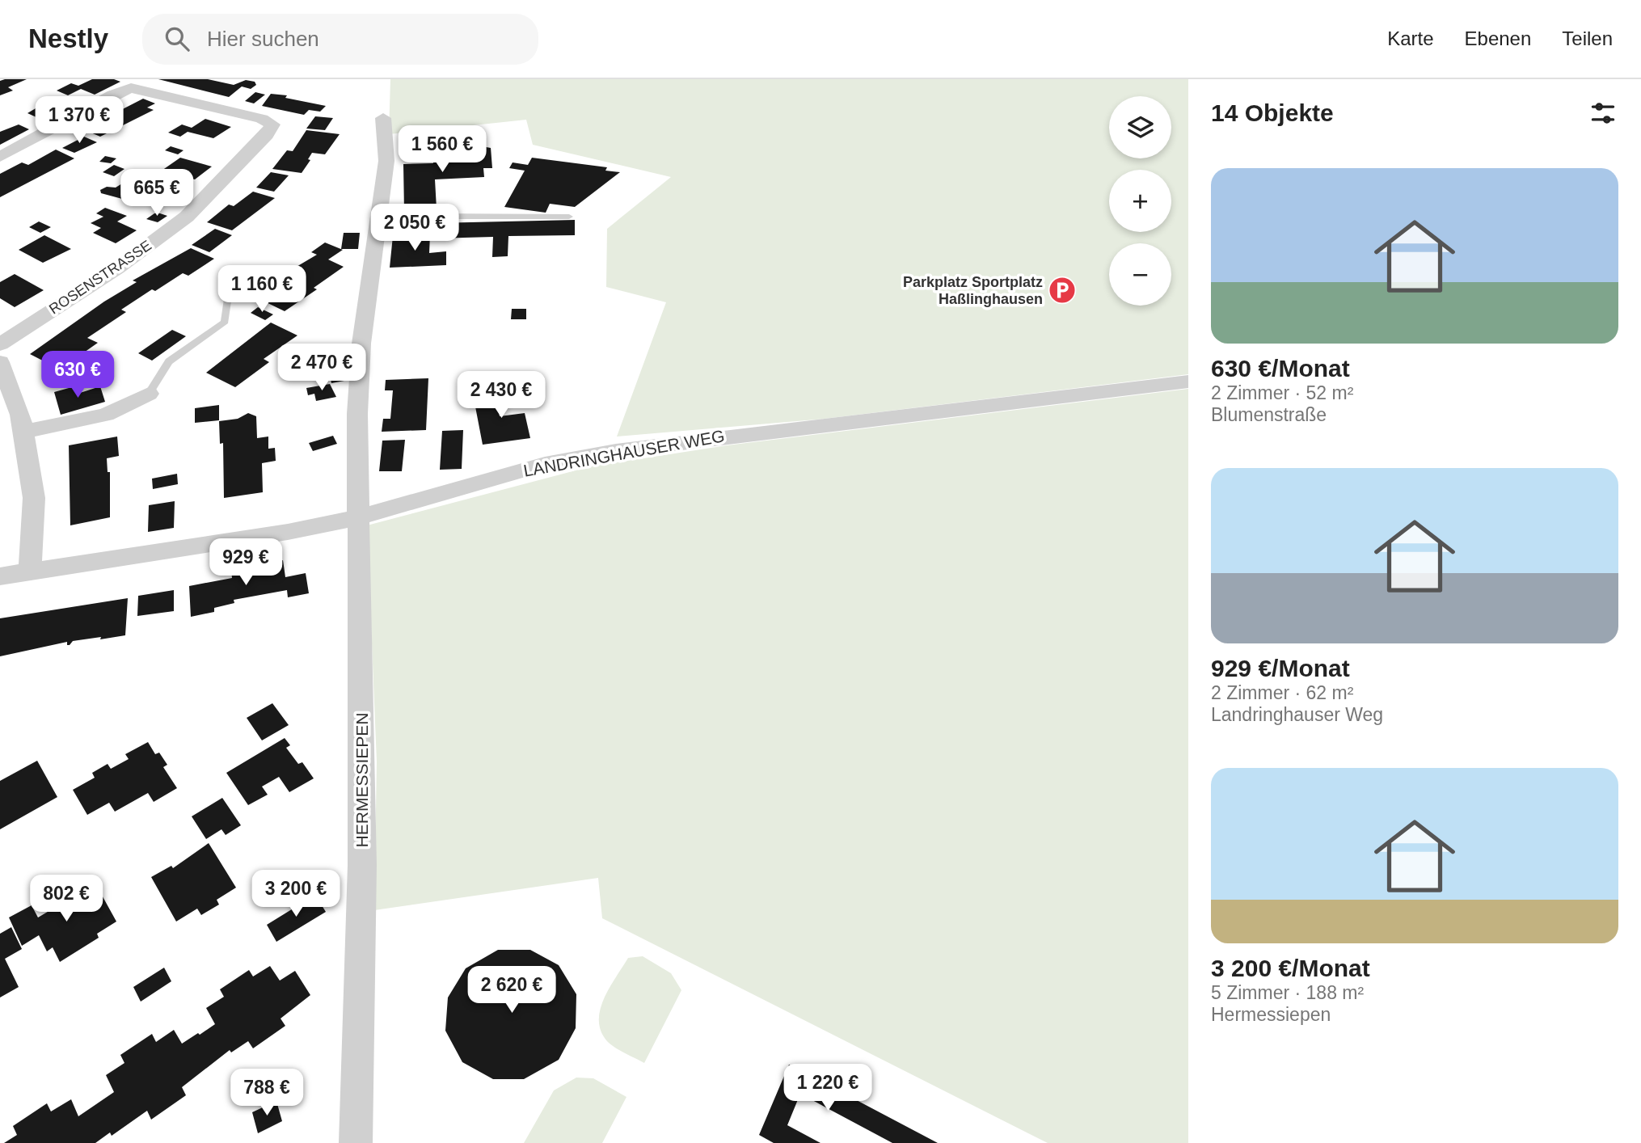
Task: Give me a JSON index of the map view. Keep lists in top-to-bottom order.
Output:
{
  "streets": {
    "street": ["ROSENSTRASSE", "LANDRINGHAUSER WEG", "HERMESSIEPEN"]
  },
  "crossings": [
    ["LANDRINGHAUSER WEG", "HERMESSIEPEN"]
  ],
  "places": {
    "parking": ["Parkplatz Sportplatz Haßlinghausen"]
  },
  "page": {
    "header": "Nestly",
    "search": "Hier suchen",
    "nav": ["Karte", "Ebenen", "Teilen"],
    "heading": "14 Objekte",
    "map_buttons": ["+", "−"],
    "price": [
      "1 370 €",
      "1 560 €",
      "665 €",
      "2 050 €",
      "1 160 €",
      "2 470 €",
      "630 €",
      "2 430 €",
      "929 €",
      "3 200 €",
      "802 €",
      "2 620 €",
      "1 220 €",
      "788 €"
    ],
    "list": [
      {
        "name": "630 €/Monat",
        "note": "2 Zimmer · 52 m² · Blumenstraße"
      },
      {
        "name": "929 €/Monat",
        "note": "2 Zimmer · 62 m² · Landringhauser Weg"
      },
      {
        "name": "3 200 €/Monat",
        "note": "5 Zimmer · 188 m² · Hermessiepen"
      }
    ]
  }
}
